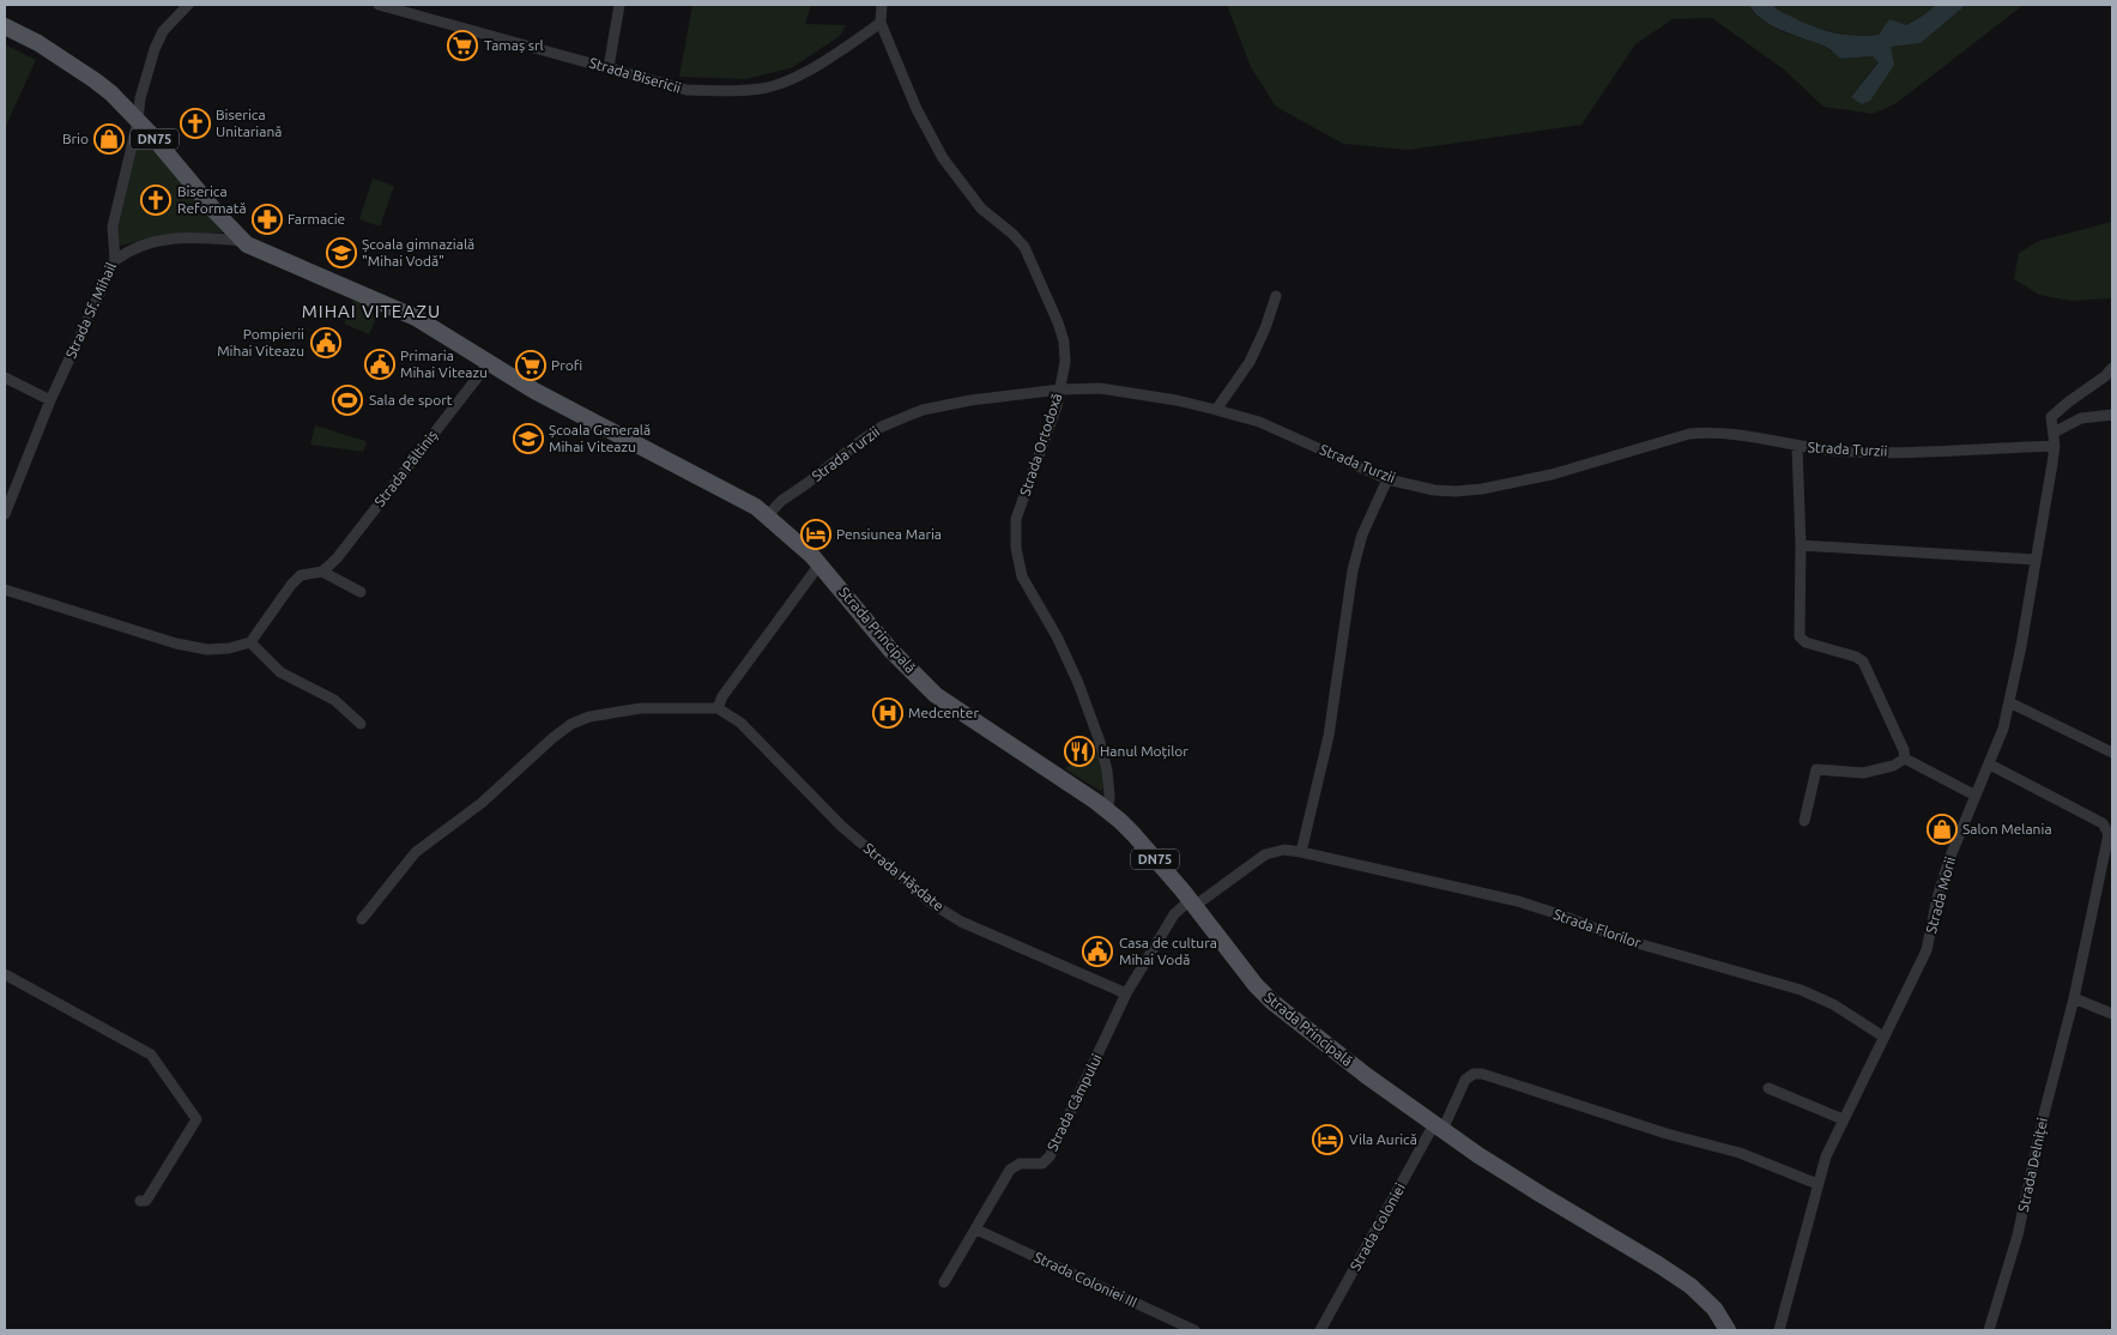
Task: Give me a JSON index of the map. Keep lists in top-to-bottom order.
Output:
{
  "streets": {
    "main road": ["DN75", "Strada Principală"],
    "street": [
      "Strada Bisericii",
      "Strada Sf. Mihail",
      "Strada Ortodoxă",
      "Strada Turzii",
      "Strada Păltiniș",
      "Strada Hășdate",
      "Strada Morii",
      "Strada Florilor",
      "Strada Câmpului",
      "Strada Delniței",
      "Strada Coloniei",
      "Strada Coloniei III"
    ]
  },
  "crossings": [
    ["Strada Bisericii", "Strada Ortodoxă"],
    ["Strada Sf. Mihail", "Strada Principală"],
    ["Strada Ortodoxă", "Strada Turzii"],
    ["Strada Ortodoxă", "Strada Principală"],
    ["Strada Turzii", "Strada Principală"],
    ["Strada Turzii", "Strada Morii"],
    ["Strada Păltiniș", "Strada Principală"],
    ["Strada Principală", "Strada Florilor"],
    ["Strada Principală", "Strada Câmpului"],
    ["Strada Principală", "Strada Coloniei"],
    ["Strada Hășdate", "Strada Câmpului"],
    ["Strada Morii", "Strada Florilor"],
    ["Strada Morii", "Strada Delniței"],
    ["Strada Morii", "Strada Coloniei"],
    ["Strada Florilor", "Strada Câmpului"],
    ["Strada Câmpului", "Strada Coloniei III"]
  ],
  "districts": ["MIHAI VITEAZU"],
  "places": {
    "supermarket": ["Tamaș srl", "Profi"],
    "church": ["Biserica Unitariană", "Biserica Reformată"],
    "shop": ["Brio", "Salon Melania"],
    "pharmacy": ["Farmacie"],
    "school or university": ["Școala gimnazială \"Mihai Vodă\"", "Școala Generală Mihai Viteazu"],
    "public building": ["Pompierii Mihai Viteazu", "Primaria Mihai Viteazu", "Casa de cultura Mihai Vodă"],
    "sports": ["Sala de sport"],
    "hotel": ["Pensiunea Maria", "Vila Aurică"],
    "hospital": ["Medcenter"],
    "restaurant": ["Hanul Moților"]
  }
}
